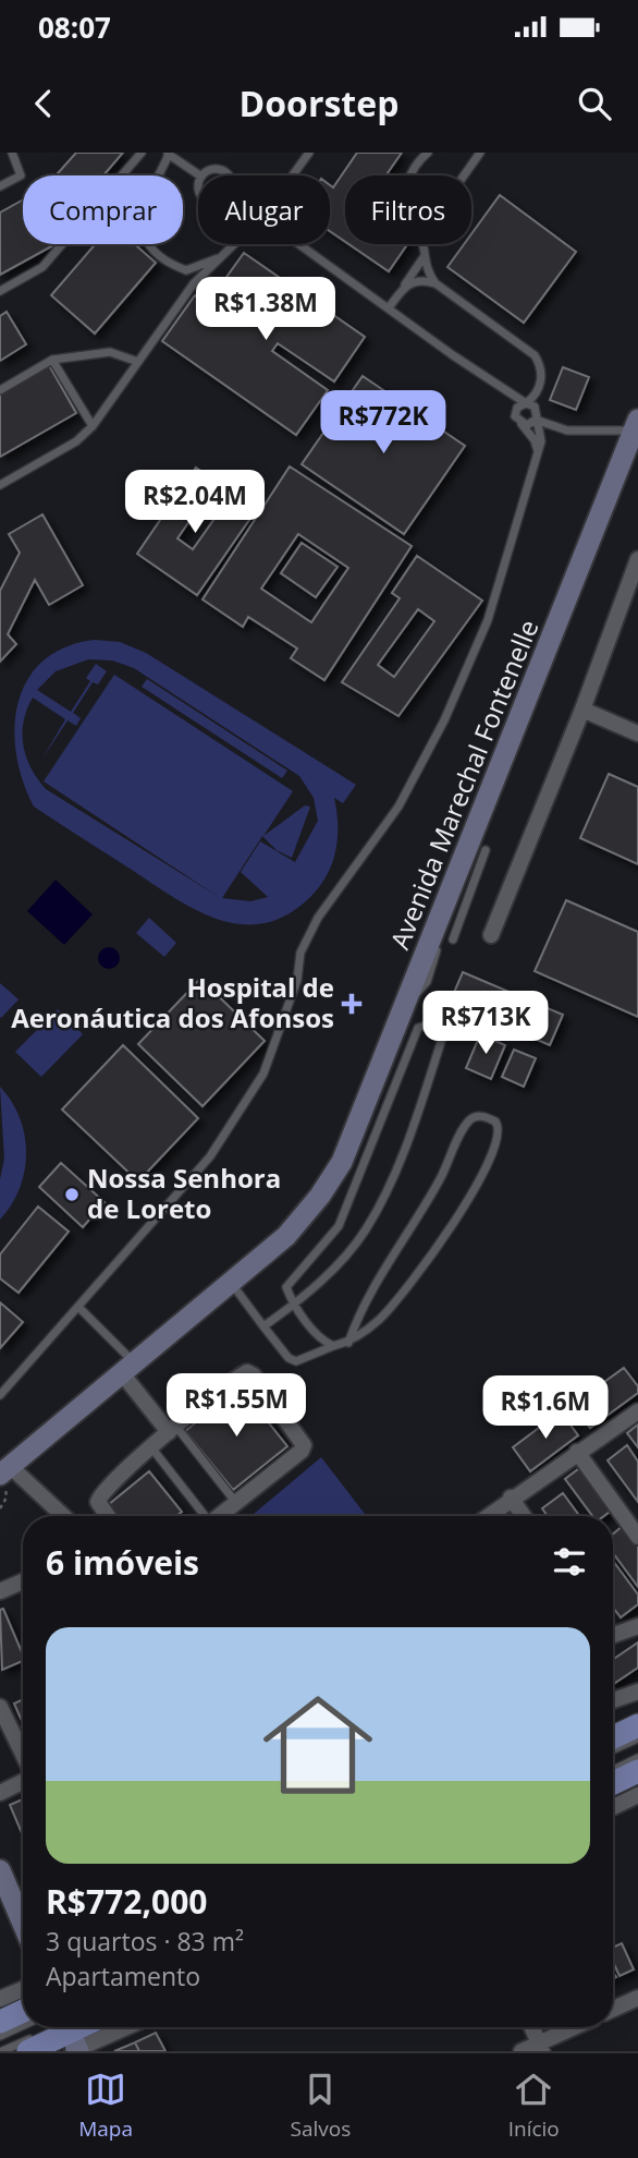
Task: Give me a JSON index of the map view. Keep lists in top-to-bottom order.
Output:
{
  "streets": {
    "main road": ["Avenida Marechal Fontenelle"]
  },
  "places": {
    "health": ["Hospital de Aeronáutica dos Afonsos"],
    "other": ["Nossa Senhora de Loreto"]
  },
  "page": {
    "status": "08:07",
    "header": "Doorstep",
    "chip": ["Comprar", "Alugar", "Filtros"],
    "price": [
      "R$1.38M",
      "R$772K",
      "R$2.04M",
      "R$713K",
      "R$1.55M",
      "R$1.6M"
    ],
    "heading": "6 imóveis",
    "list": [
      {
        "name": "R$772,000",
        "note": "3 quartos · 83 m² · Apartamento"
      }
    ],
    "tabs": ["Mapa", "Salvos", "Início"]
  }
}
